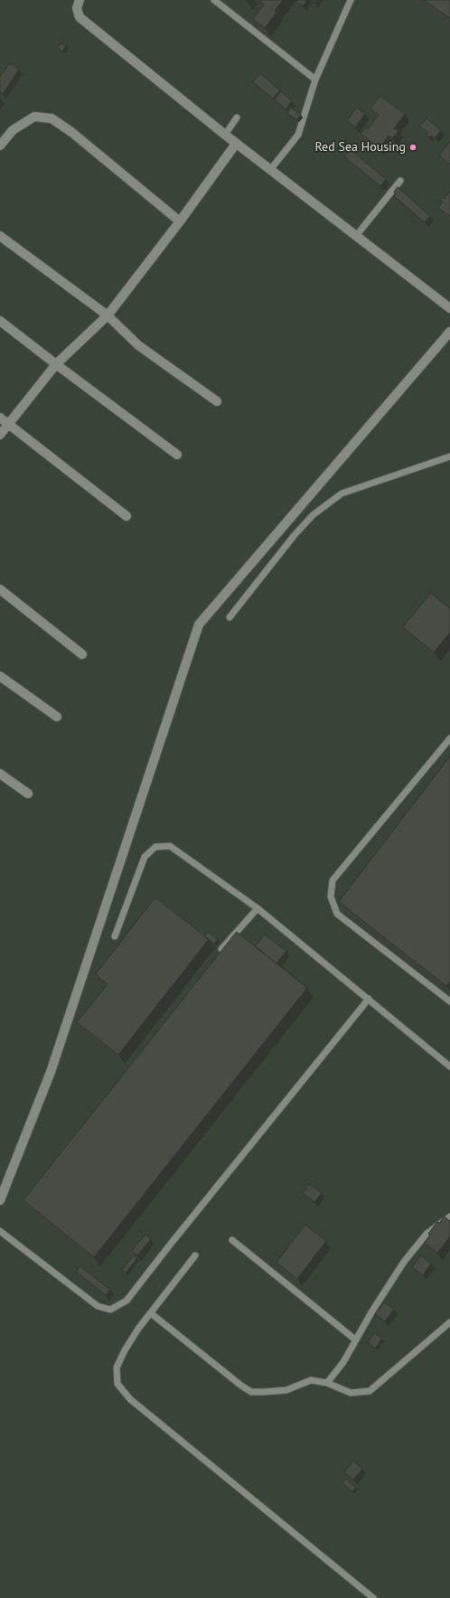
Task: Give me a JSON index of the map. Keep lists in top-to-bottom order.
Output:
{
  "places": ["Red Sea Housing"]
}
